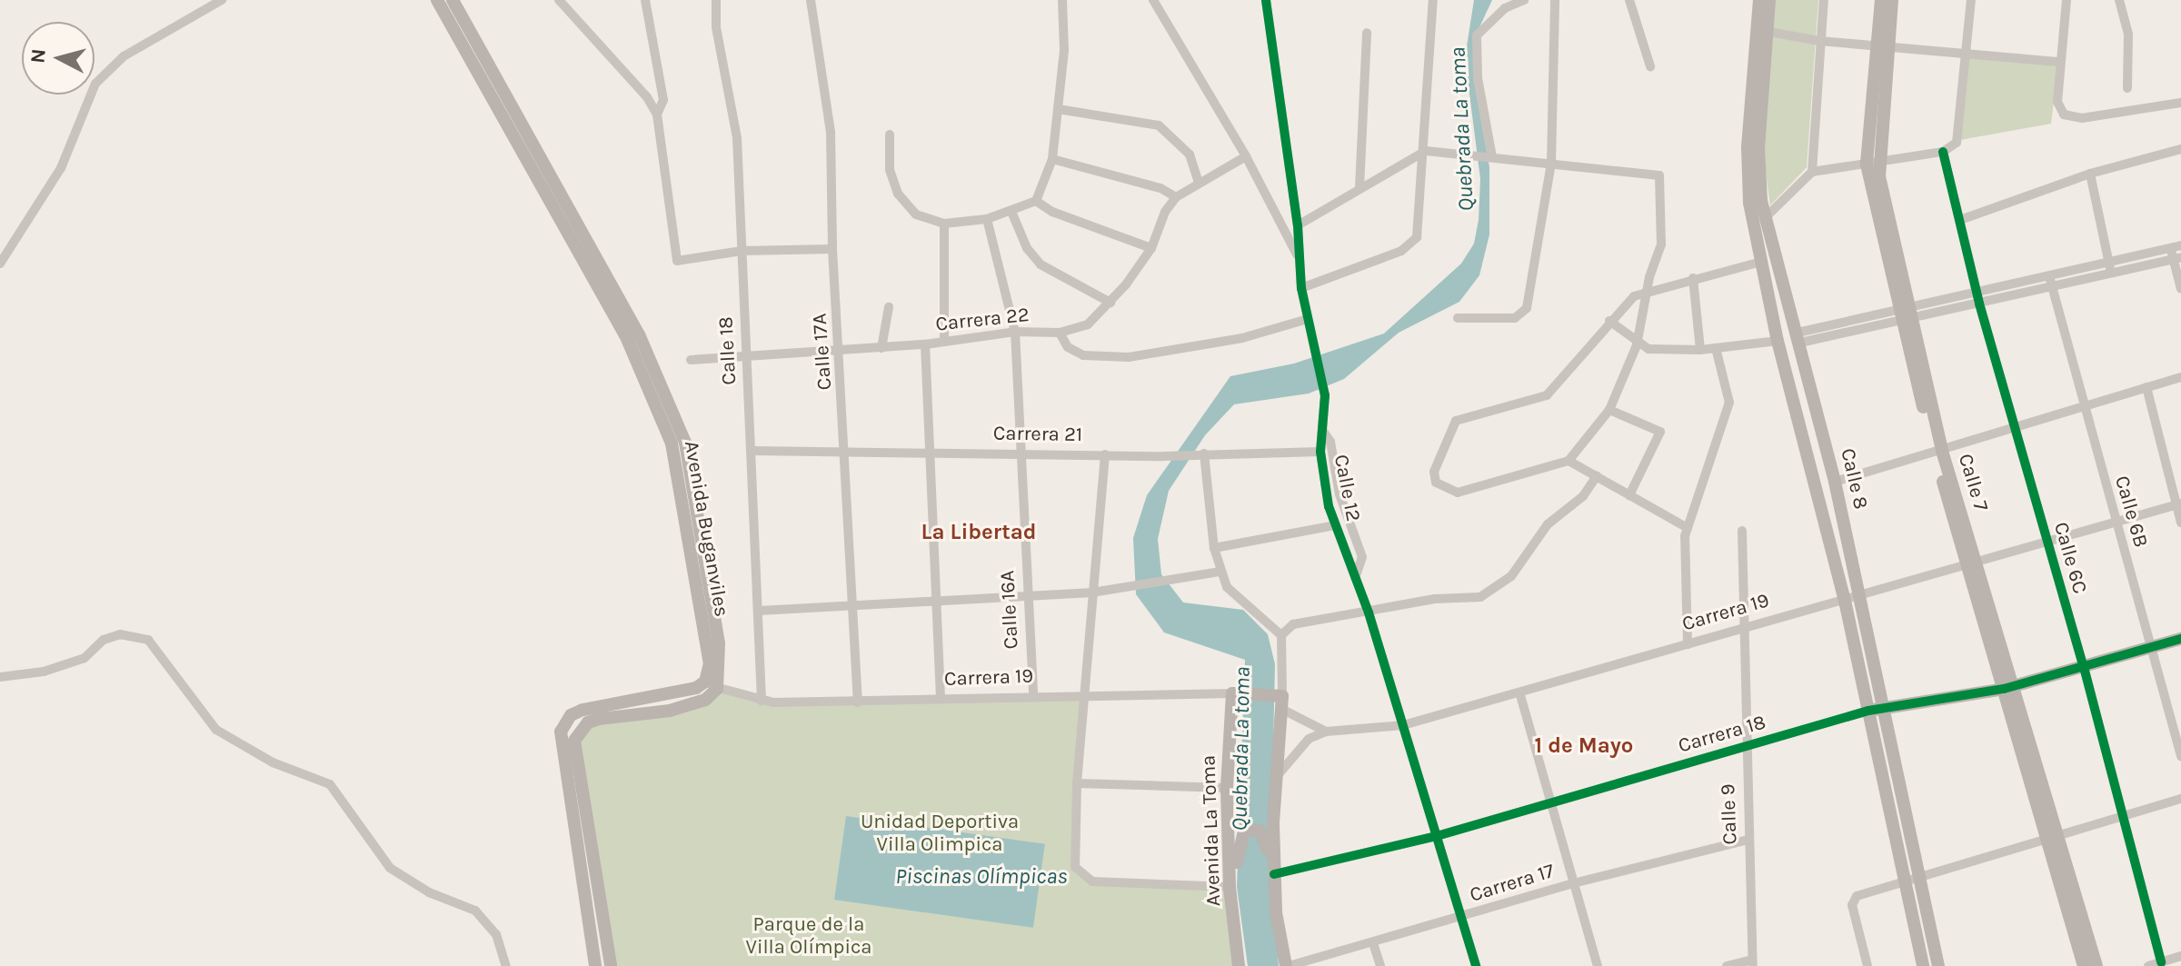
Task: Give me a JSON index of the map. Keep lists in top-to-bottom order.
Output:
{
  "streets": {
    "main road": [
      "Calle 8",
      "Calle 7",
      "Avenida Buganviles",
      "Carrera 19",
      "Carrera 18",
      "Avenida La Toma"
    ],
    "street": [
      "Carrera 22",
      "Calle 18",
      "Calle 17A",
      "Carrera 21",
      "Calle 12",
      "Calle 6B",
      "Calle 6C",
      "Calle 16A",
      "Calle 9",
      "Carrera 17"
    ]
  },
  "crossings": [
    ["Carrera 22", "Calle 18"],
    ["Carrera 22", "Calle 17A"],
    ["Carrera 22", "Calle 12"],
    ["Carrera 22", "Calle 16A"],
    ["Calle 18", "Carrera 21"],
    ["Calle 18", "Carrera 19"],
    ["Calle 17A", "Carrera 21"],
    ["Calle 17A", "Carrera 19"],
    ["Carrera 21", "Calle 12"],
    ["Carrera 21", "Calle 16A"],
    ["Calle 8", "Carrera 19"],
    ["Calle 8", "Carrera 18"],
    ["Calle 7", "Carrera 19"],
    ["Calle 7", "Carrera 18"],
    ["Calle 12", "Carrera 19"],
    ["Calle 12", "Carrera 18"],
    ["Calle 12", "Carrera 17"],
    ["Calle 6B", "Carrera 19"],
    ["Calle 6B", "Carrera 18"],
    ["Avenida Buganviles", "Carrera 19"],
    ["Calle 6C", "Carrera 19"],
    ["Calle 6C", "Carrera 18"],
    ["Calle 16A", "Carrera 19"],
    ["Carrera 19", "Calle 9"],
    ["Carrera 19", "Avenida La Toma"],
    ["Carrera 18", "Calle 9"],
    ["Calle 9", "Carrera 17"]
  ],
  "districts": ["La Libertad", "1 de Mayo"],
  "water": ["Quebrada La toma", "Piscinas Olímpicas"],
  "parks": ["Unidad Deportiva Villa Olimpica", "Parque de la Villa Olímpica"],
  "north": "left"
}
